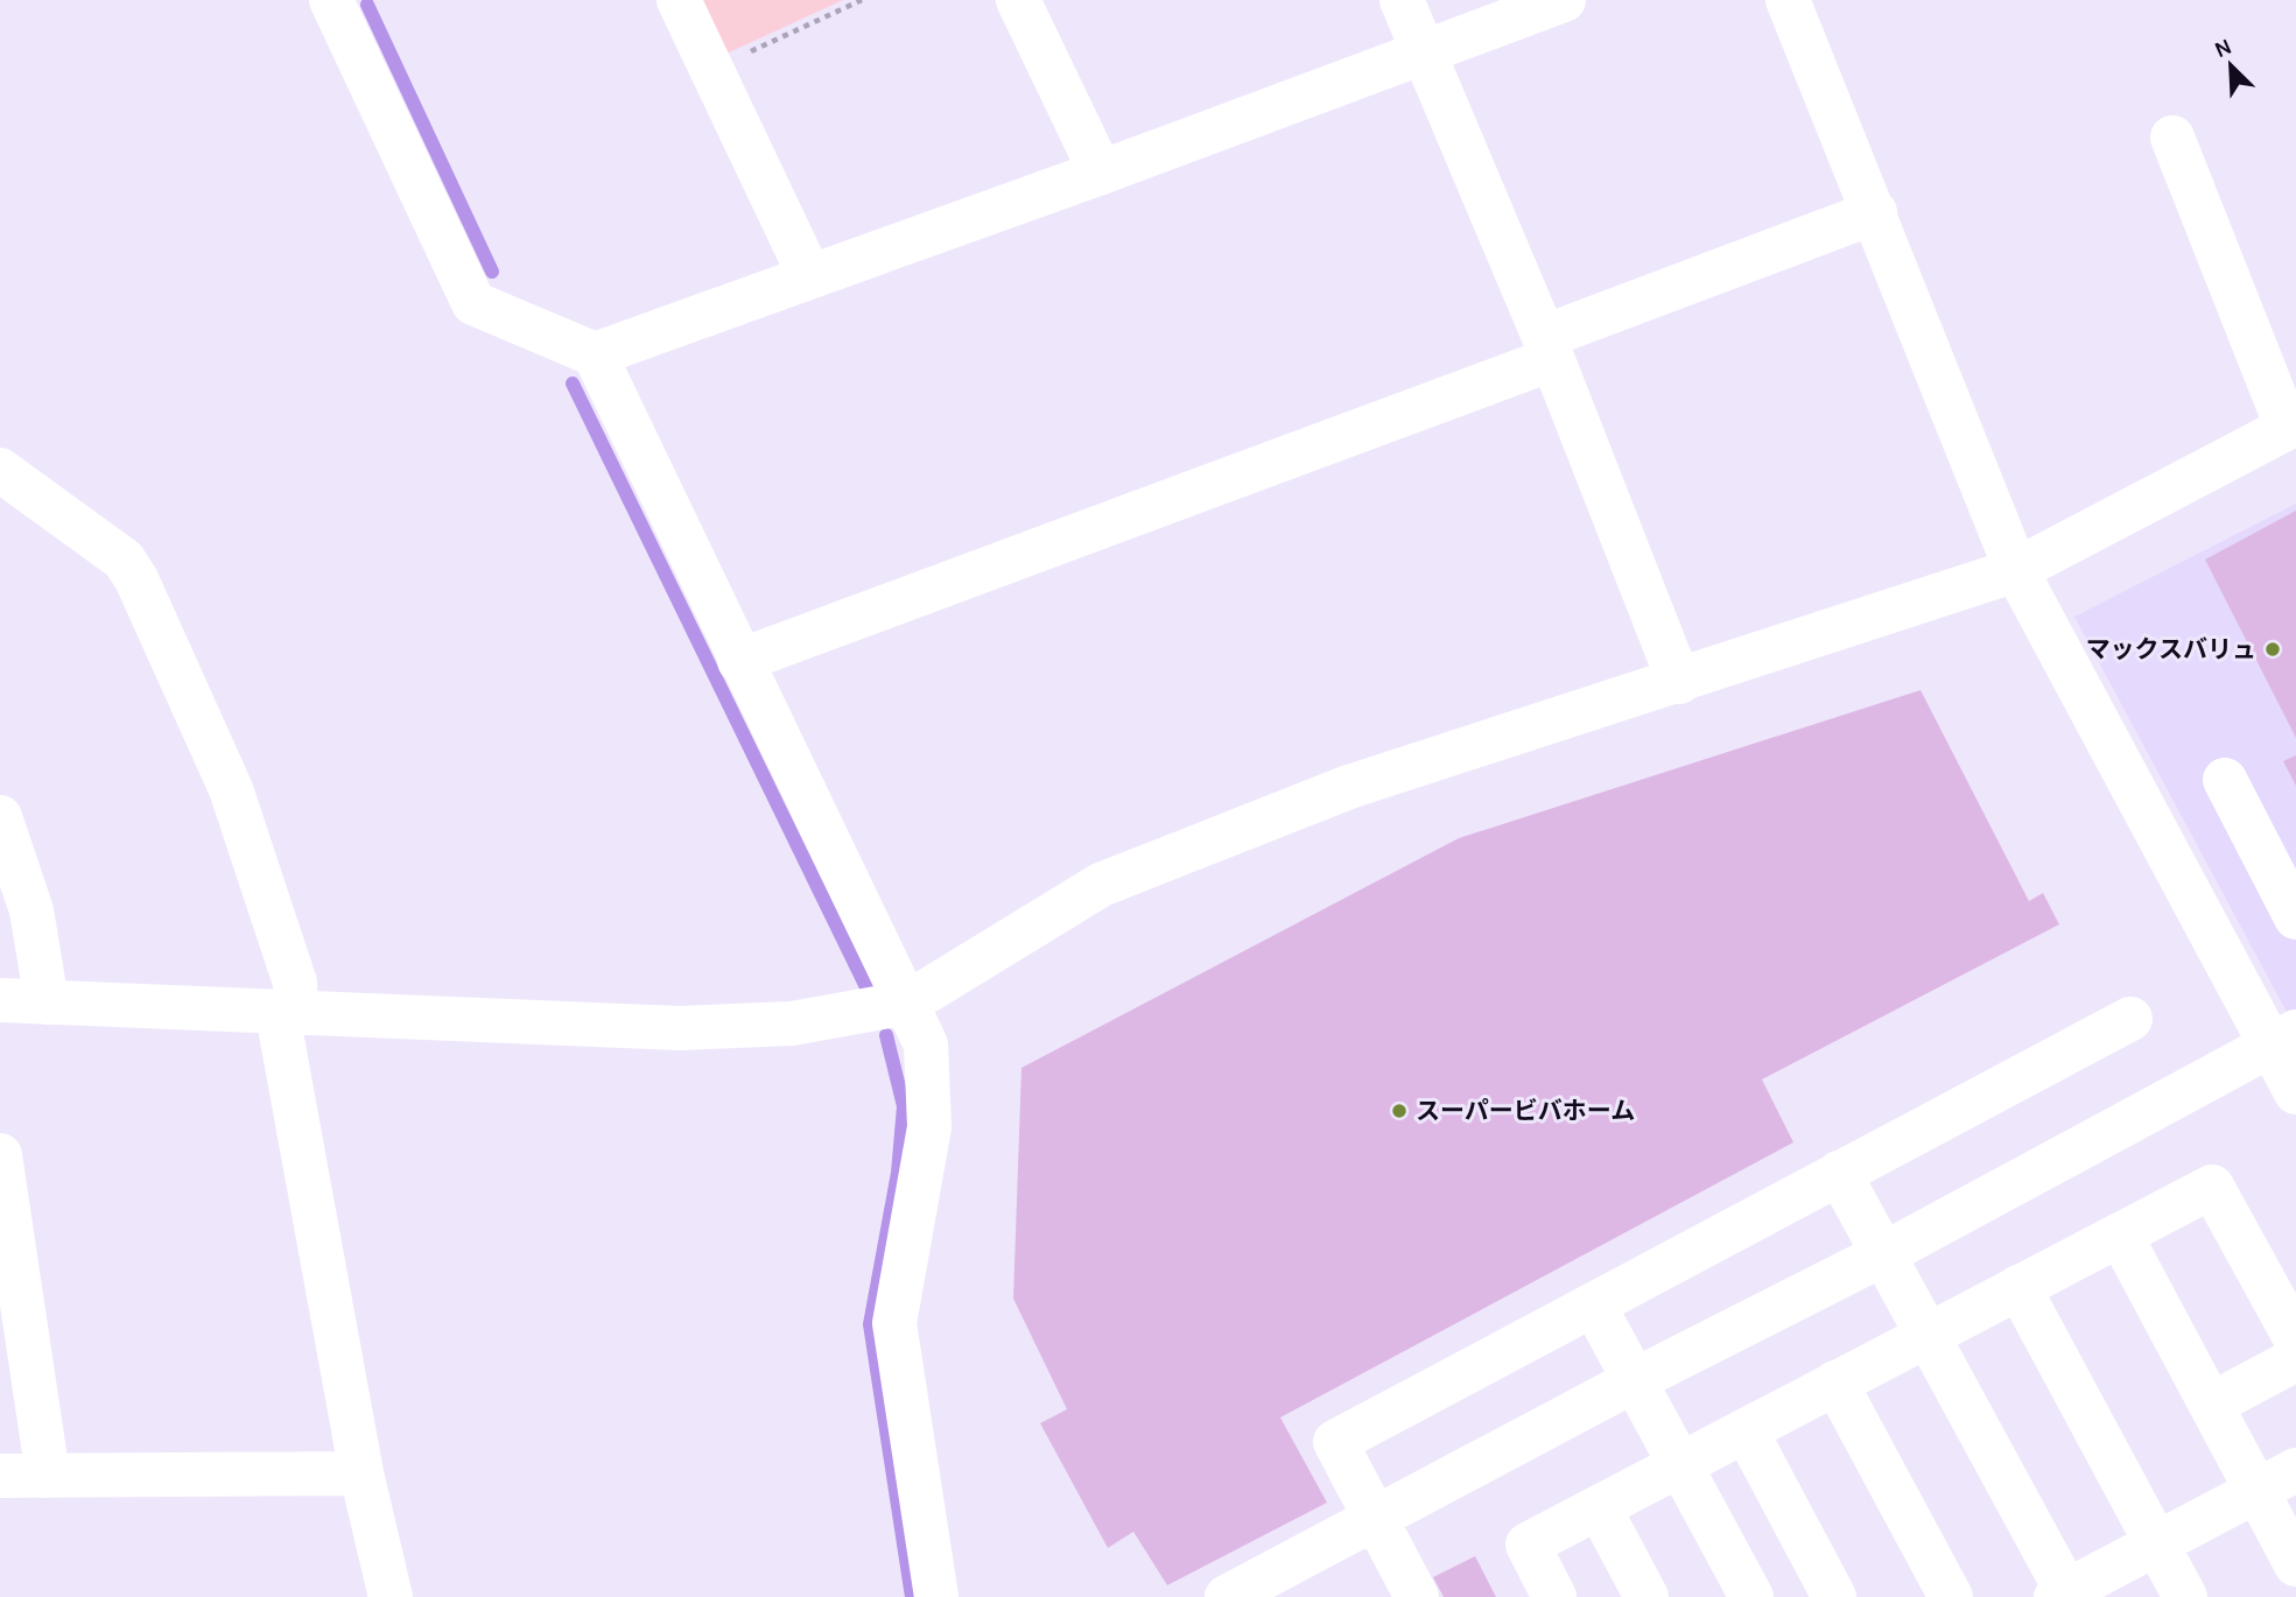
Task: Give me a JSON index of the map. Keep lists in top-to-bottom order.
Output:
{
  "places": ["マックスバリュ", "スーパービバホーム"],
  "north": "top left"
}
